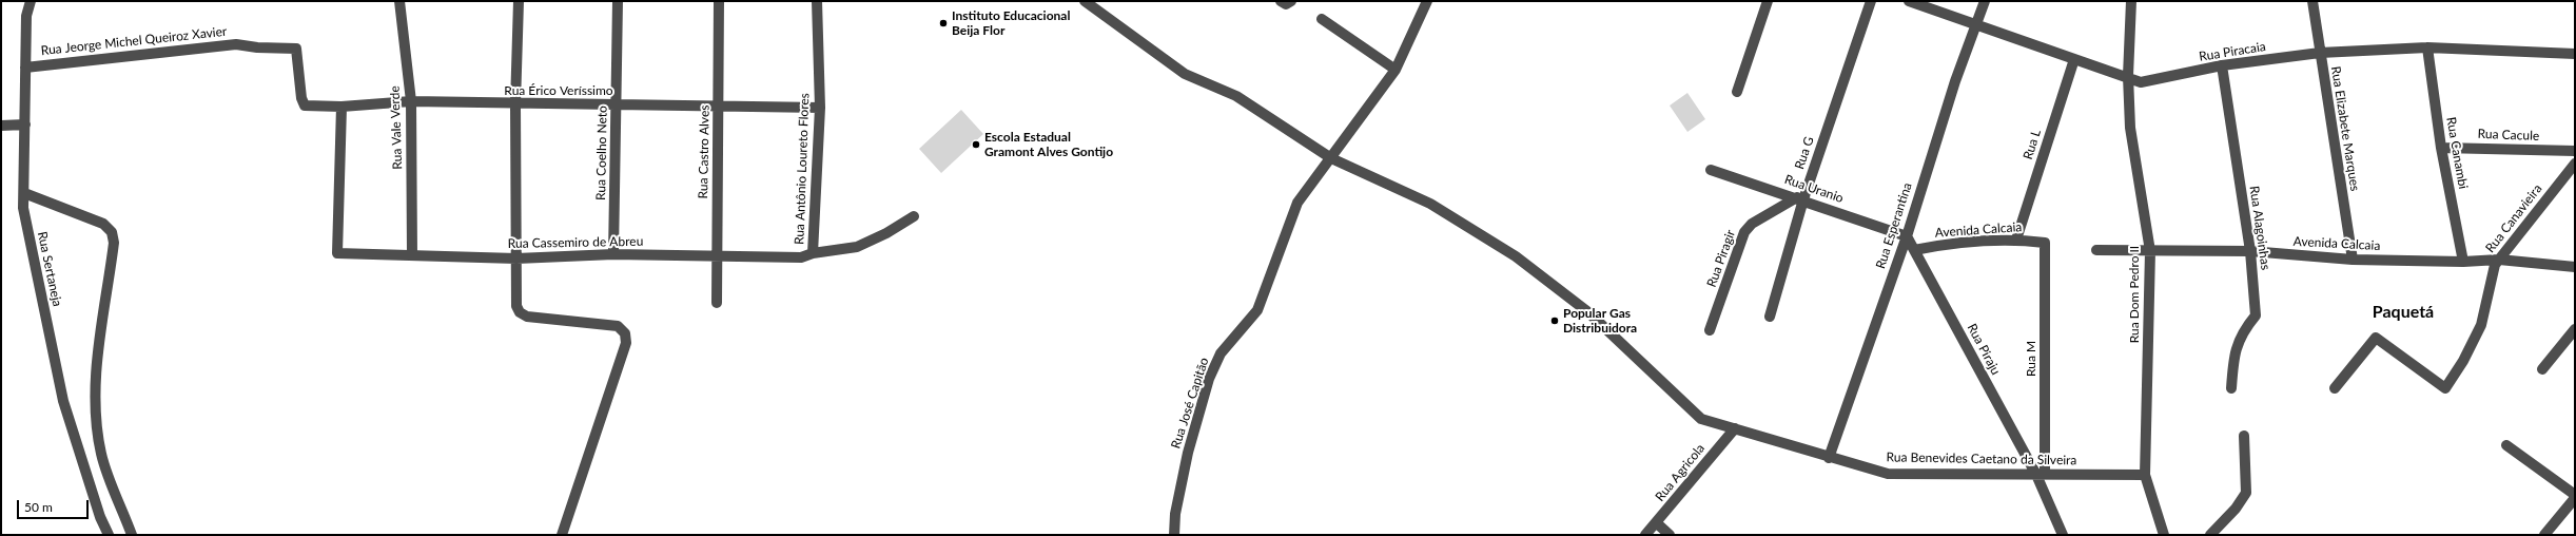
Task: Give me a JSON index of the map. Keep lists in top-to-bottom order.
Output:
{
  "streets": {
    "street": [
      "Rua Jeorge Michel Queiroz Xavier",
      "Rua Piracaia",
      "Rua Érico Veríssimo",
      "Rua Vale Verde",
      "Rua Elizabete Marques",
      "Rua Cacule",
      "Rua L",
      "Rua Castro Alves",
      "Rua Coelho Neto",
      "Rua G",
      "Rua Canambi",
      "Rua Antônio Loureto Flores",
      "Rua Uranio",
      "Rua Canavieira",
      "Rua Esperantina",
      "Rua Alagoinhas",
      "Avenida Calcaia",
      "Rua Cassemiro de Abreu",
      "Rua Piragir",
      "Rua Sertaneja",
      "Rua Dom Pedro II",
      "Rua Piraju",
      "Rua M",
      "Rua José Capitão",
      "Rua Benevides Caetano da Silveira",
      "Rua Agricola"
    ]
  },
  "crossings": [
    ["Rua Jeorge Michel Queiroz Xavier", "Rua Érico Veríssimo"],
    ["Rua Jeorge Michel Queiroz Xavier", "Rua Sertaneja"],
    ["Rua Piracaia", "Rua Elizabete Marques"],
    ["Rua Piracaia", "Rua L"],
    ["Rua Piracaia", "Rua Canambi"],
    ["Rua Piracaia", "Rua Esperantina"],
    ["Rua Piracaia", "Rua Alagoinhas"],
    ["Rua Piracaia", "Rua Dom Pedro II"],
    ["Rua Érico Veríssimo", "Rua Vale Verde"],
    ["Rua Érico Veríssimo", "Rua Castro Alves"],
    ["Rua Érico Veríssimo", "Rua Coelho Neto"],
    ["Rua Érico Veríssimo", "Rua Antônio Loureto Flores"],
    ["Rua Érico Veríssimo", "Rua Cassemiro de Abreu"],
    ["Rua Vale Verde", "Rua Cassemiro de Abreu"],
    ["Rua Elizabete Marques", "Avenida Calcaia"],
    ["Rua Cacule", "Rua Canambi"],
    ["Rua L", "Avenida Calcaia"],
    ["Rua Castro Alves", "Rua Cassemiro de Abreu"],
    ["Rua Coelho Neto", "Rua Cassemiro de Abreu"],
    ["Rua G", "Rua Uranio"],
    ["Rua G", "Rua Piragir"],
    ["Rua Canambi", "Avenida Calcaia"],
    ["Rua Antônio Loureto Flores", "Rua Cassemiro de Abreu"],
    ["Rua Uranio", "Rua Esperantina"],
    ["Rua Uranio", "Rua Piragir"],
    ["Rua Uranio", "Rua Piraju"],
    ["Rua Canavieira", "Avenida Calcaia"],
    ["Rua Esperantina", "Rua Piraju"],
    ["Rua Esperantina", "Rua Benevides Caetano da Silveira"],
    ["Rua Alagoinhas", "Avenida Calcaia"],
    ["Avenida Calcaia", "Rua Dom Pedro II"],
    ["Avenida Calcaia", "Rua Piraju"],
    ["Avenida Calcaia", "Rua M"],
    ["Rua Dom Pedro II", "Rua Benevides Caetano da Silveira"],
    ["Rua Piraju", "Rua M"],
    ["Rua Piraju", "Rua Benevides Caetano da Silveira"],
    ["Rua M", "Rua Benevides Caetano da Silveira"],
    ["Rua José Capitão", "Rua Benevides Caetano da Silveira"],
    ["Rua Benevides Caetano da Silveira", "Rua Agricola"]
  ],
  "districts": ["Paquetá"],
  "places": ["Instituto Educacional Beija Flor", "Escola Estadual Gramont Alves Gontijo", "Popular Gas Distribuidora"],
  "scale_bar": "50 m"
}
